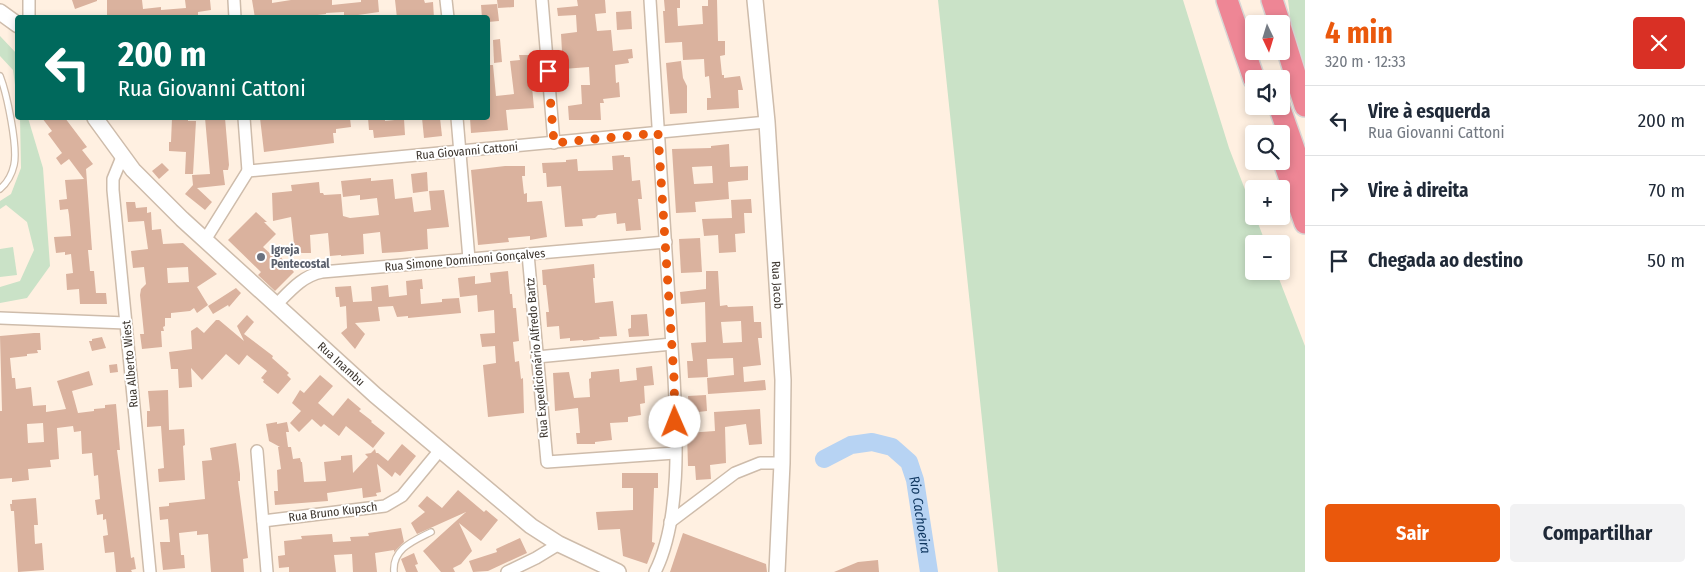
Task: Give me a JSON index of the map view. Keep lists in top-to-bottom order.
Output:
{
  "streets": {
    "street": [
      "Rua Giovanni Cattoni",
      "Rua Simone Dominoni Gonçalves",
      "Rua Jacob",
      "Rua Expedicionário Alfredo Bartz",
      "Rua Inambu",
      "Rua Alberto Wiest",
      "Rua Bruno Kupsch"
    ]
  },
  "crossings": [
    ["Rua Giovanni Cattoni", "Rua Jacob"],
    ["Rua Simone Dominoni Gonçalves", "Rua Expedicionário Alfredo Bartz"],
    ["Rua Simone Dominoni Gonçalves", "Rua Inambu"],
    ["Rua Inambu", "Rua Alberto Wiest"],
    ["Rua Inambu", "Rua Bruno Kupsch"]
  ],
  "water": ["Rio Cachoeira"],
  "places": ["Igreja Pentecostal"],
  "north": "bottom",
  "page": {
    "heading": ["4 min", "320 m · 12:33"],
    "map_buttons": ["+", "−"],
    "turn": ["200 m", "Rua Giovanni Cattoni"],
    "list": [
      {
        "name": "Vire à esquerda",
        "note": "Rua Giovanni Cattoni",
        "value": "200 m"
      },
      {
        "name": "Vire à direita",
        "value": "70 m"
      },
      {
        "name": "Chegada ao destino",
        "value": "50 m"
      }
    ],
    "buttons": ["Sair", "Compartilhar"]
  }
}
